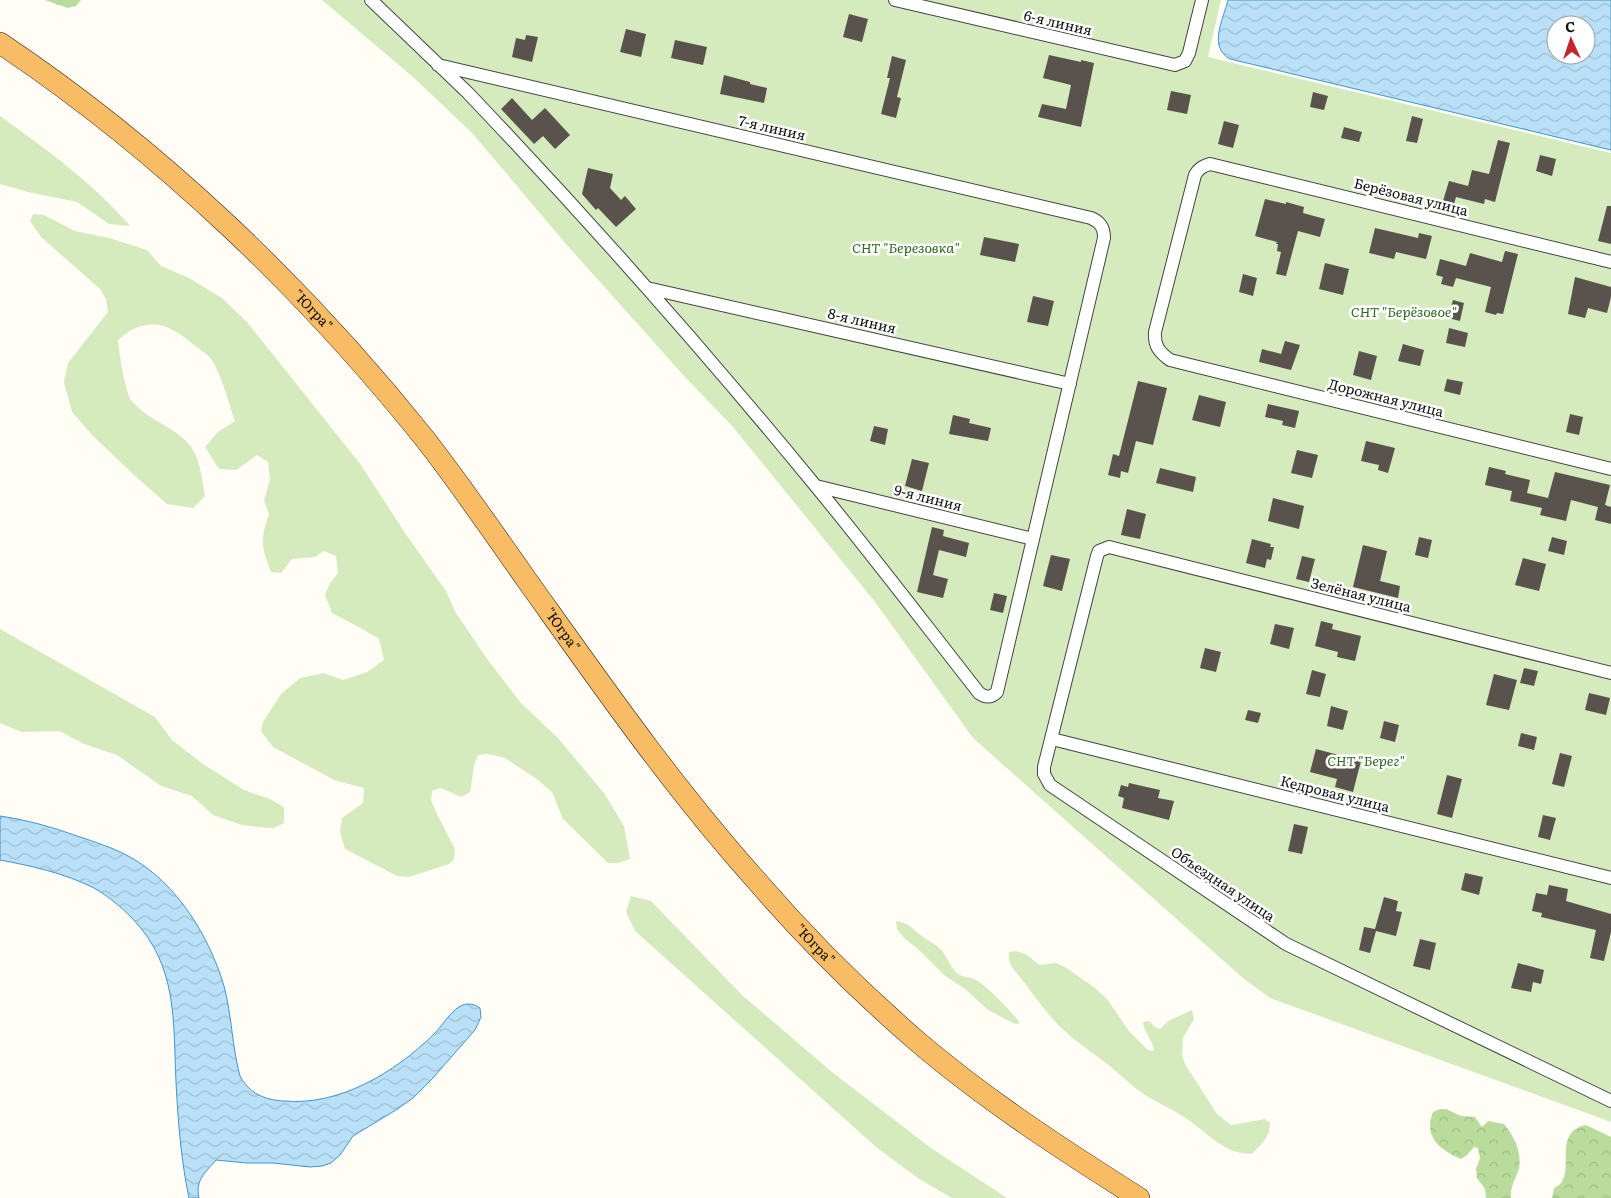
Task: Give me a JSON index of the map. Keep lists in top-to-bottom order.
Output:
{
  "streets": {
    "highway": ["\"Югра\""],
    "street": [
      "6-я линия",
      "7-я линия",
      "Берёзовая улица",
      "8-я линия",
      "Дорожная улица",
      "9-я линия",
      "Зелёная улица",
      "Кедровая улица",
      "Объездная улица"
    ]
  },
  "crossings": [
    ["7-я линия", "8-я линия"],
    ["Берёзовая улица", "Дорожная улица"],
    ["Зелёная улица", "Объездная улица"],
    ["Кедровая улица", "Объездная улица"]
  ],
  "parks": ["СНТ \"Березовка\"", "СНТ \"Берёзовое\"", "СНТ \"Берег\""],
  "north": "top"
}
